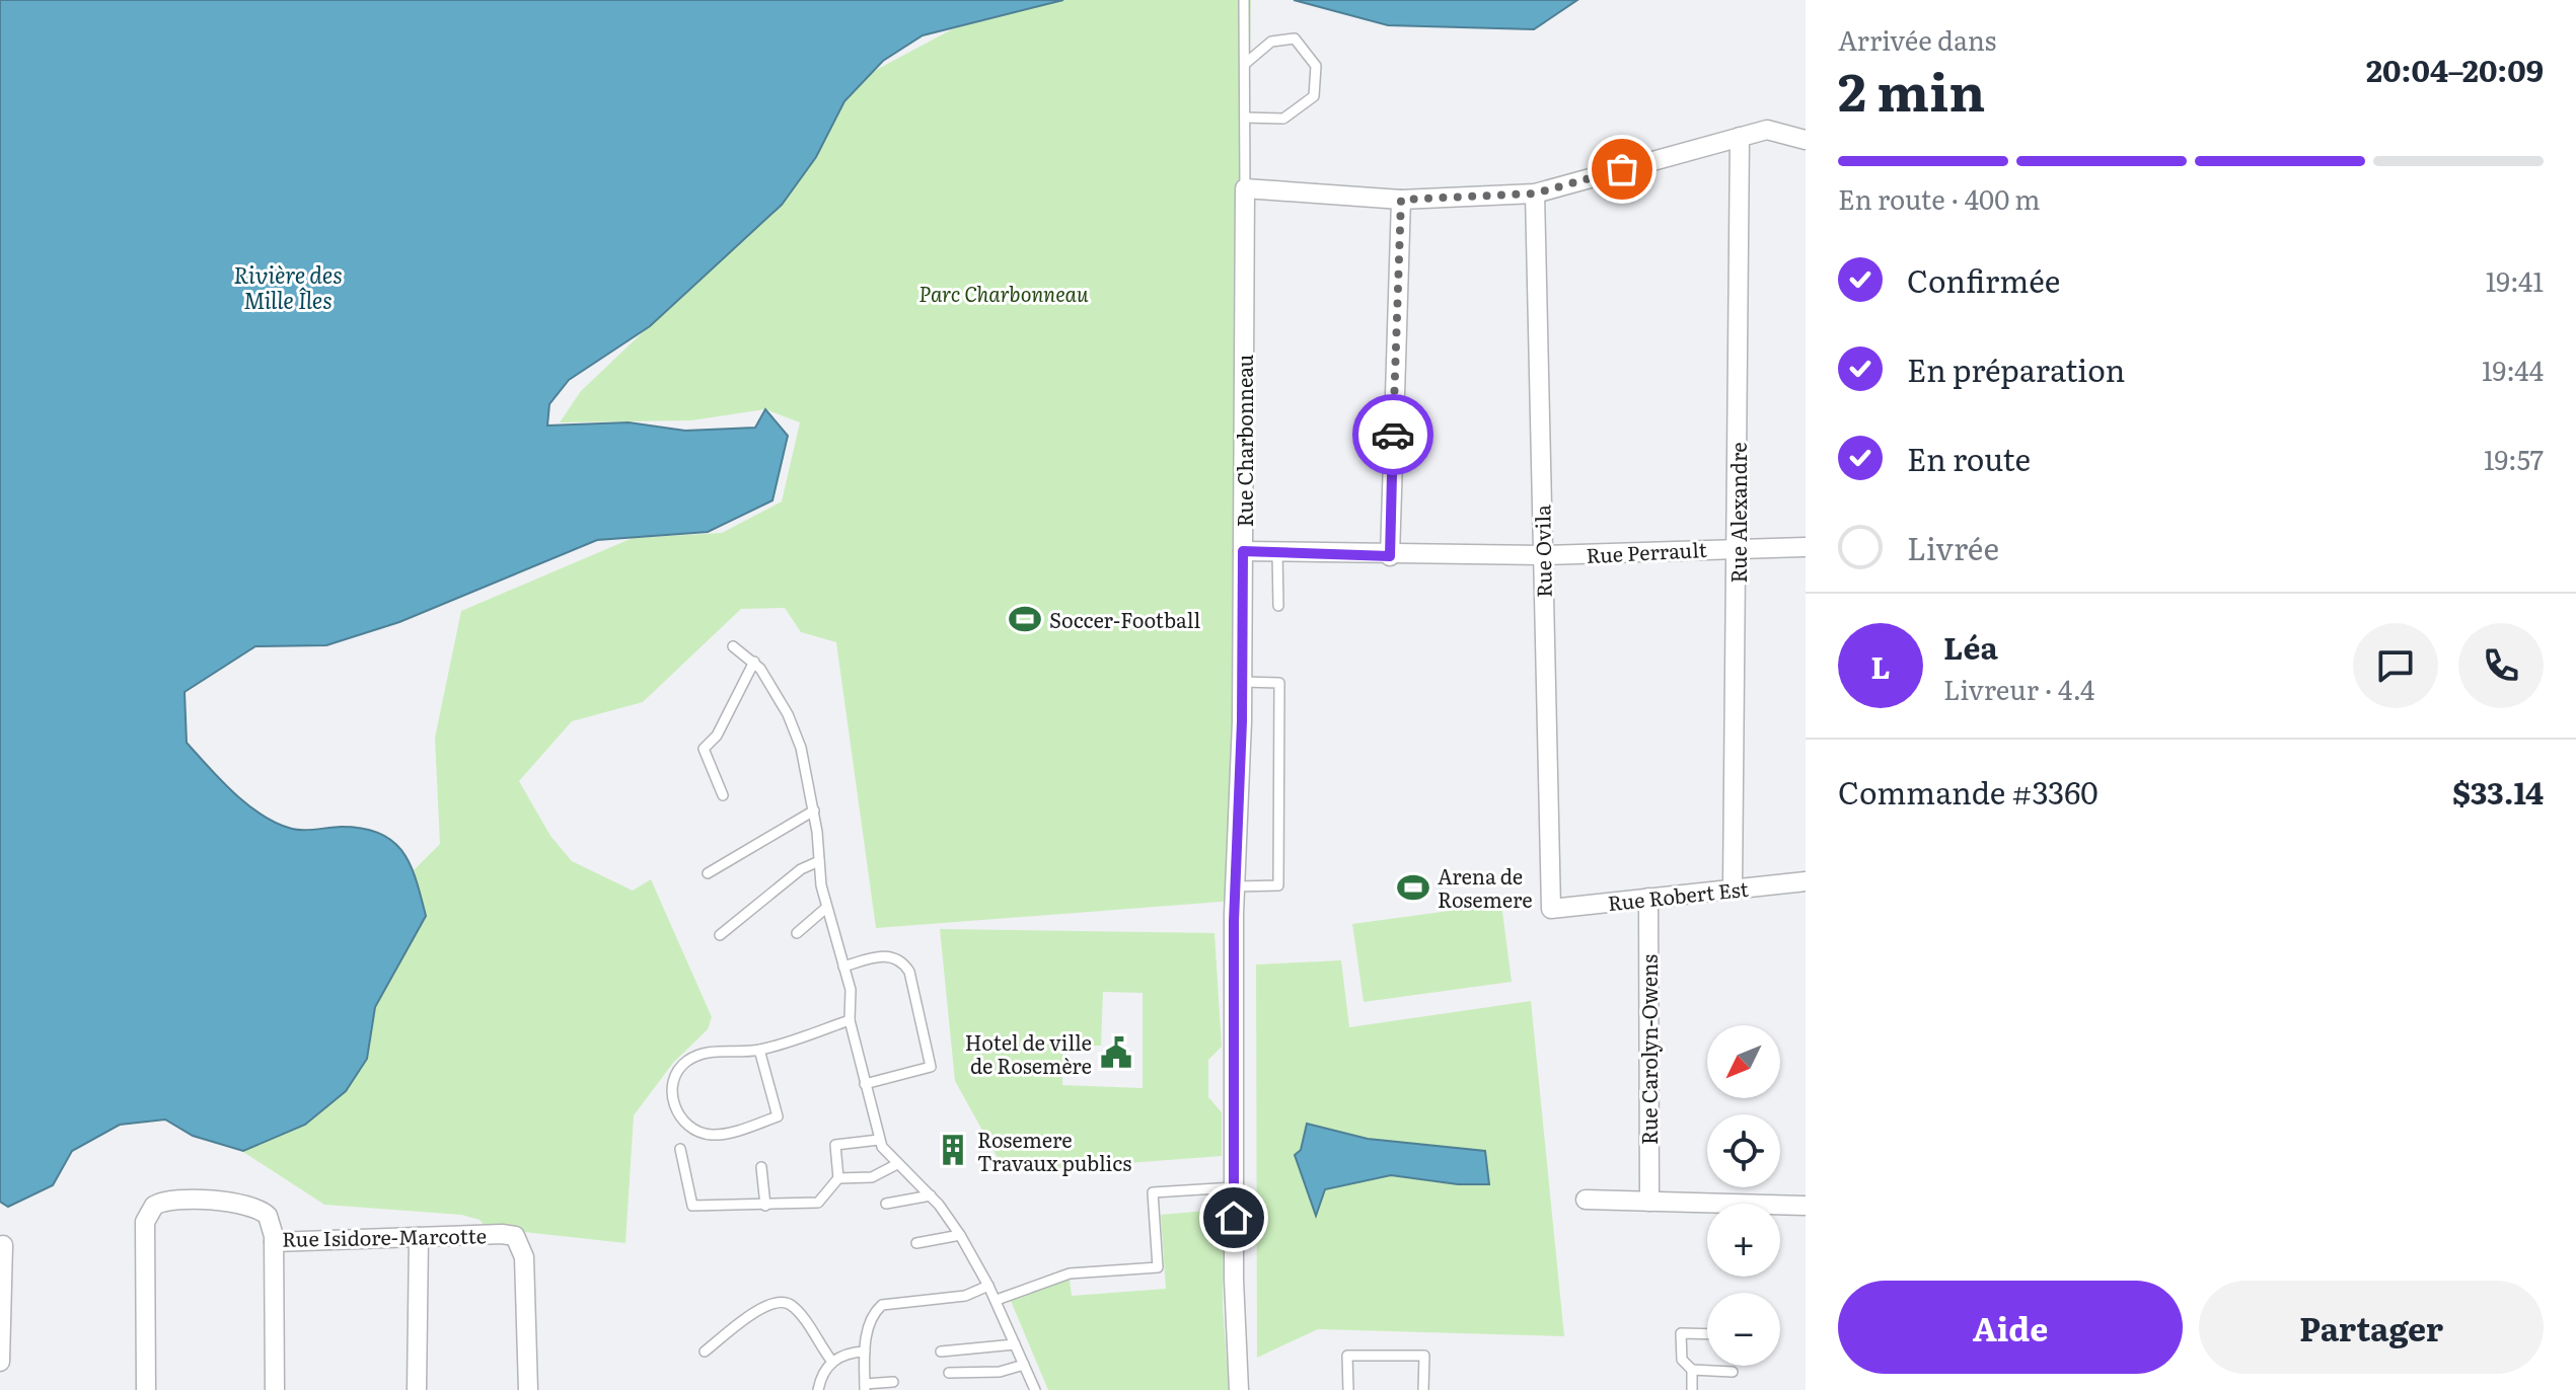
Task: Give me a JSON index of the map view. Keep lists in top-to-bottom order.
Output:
{
  "streets": {
    "street": [
      "Rue Charbonneau",
      "Rue Alexandre",
      "Rue Ovila",
      "Rue Perrault",
      "Rue Robert Est",
      "Rue Carolyn-Owens",
      "Rue Isidore-Marcotte"
    ]
  },
  "crossings": [
    ["Rue Charbonneau", "Rue Perrault"],
    ["Rue Alexandre", "Rue Perrault"],
    ["Rue Alexandre", "Rue Robert Est"],
    ["Rue Ovila", "Rue Perrault"],
    ["Rue Ovila", "Rue Robert Est"],
    ["Rue Robert Est", "Rue Carolyn-Owens"]
  ],
  "water": ["Rivière des Mille Îles"],
  "parks": ["Parc Charbonneau"],
  "places": {
    "sports": ["Soccer-Football", "Arena de Rosemere"],
    "public building": ["Hotel de ville de Rosemère"],
    "building": ["Rosemere Travaux publics"]
  },
  "north": "bottom left",
  "page": {
    "heading": ["2 min", "Arrivée dans", "20:04–20:09"],
    "panel": [
      "Léa",
      "Livreur · 4.4",
      "Commande #3360",
      "$33.14"
    ],
    "bar": "En route · 400 m",
    "list": [
      ["Confirmée", "19:41"],
      ["En préparation", "19:44"],
      ["En route", "19:57"],
      "Livrée"
    ],
    "round": "L",
    "map_buttons": ["+", "−"],
    "buttons": ["Aide", "Partager"]
  }
}
